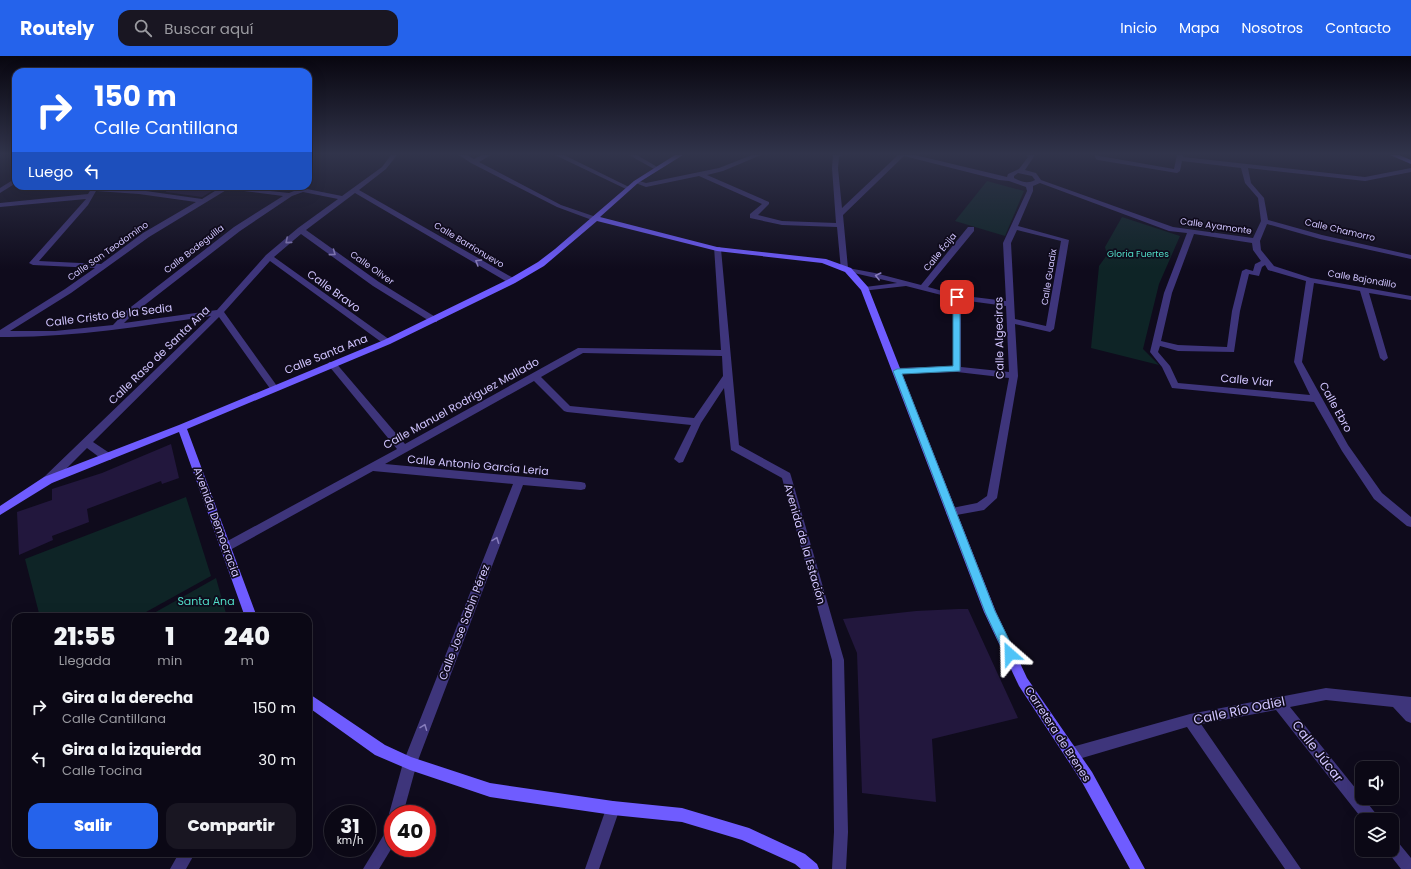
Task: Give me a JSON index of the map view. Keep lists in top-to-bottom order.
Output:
{
  "streets": {
    "street": [
      "Calle Ayamonte",
      "Calle Chamorro",
      "Calle Barrionuevo",
      "Calle Bodeguilla",
      "Calle San Teodomino",
      "Calle Écija",
      "Calle Oliver",
      "Calle Guadix",
      "Calle Bajondillo",
      "Calle Bravo",
      "Calle Cristo de la Sedia",
      "Calle Algeciras",
      "Calle Santa Ana",
      "Calle Raso de Santa Ana",
      "Calle Viar",
      "Calle Manuel Rodríguez Mallado",
      "Calle Ebro",
      "Calle Antonio García Leria",
      "Avenida Democracia",
      "Avenida de la Estación",
      "Calle Jose Sabin Pérez",
      "Calle Río Odiel",
      "Carretera de Brenes",
      "Calle Júcar"
    ]
  },
  "crossings": [
    ["Calle Barrionuevo", "Calle Santa Ana"],
    ["Calle Bodeguilla", "Calle Cristo de la Sedia"],
    ["Calle San Teodomino", "Calle Cristo de la Sedia"],
    ["Calle Oliver", "Calle Santa Ana"],
    ["Calle Guadix", "Calle Algeciras"],
    ["Calle Bajondillo", "Calle Ebro"],
    ["Calle Bravo", "Calle Santa Ana"],
    ["Calle Cristo de la Sedia", "Calle Raso de Santa Ana"],
    ["Calle Algeciras", "Carretera de Brenes"],
    ["Calle Santa Ana", "Calle Raso de Santa Ana"],
    ["Calle Santa Ana", "Avenida Democracia"],
    ["Calle Viar", "Calle Ebro"],
    ["Calle Manuel Rodríguez Mallado", "Calle Antonio García Leria"],
    ["Calle Manuel Rodríguez Mallado", "Avenida Democracia"],
    ["Calle Manuel Rodríguez Mallado", "Avenida de la Estación"],
    ["Calle Antonio García Leria", "Calle Jose Sabin Pérez"],
    ["Calle Río Odiel", "Carretera de Brenes"],
    ["Calle Río Odiel", "Calle Júcar"]
  ],
  "one_way": ["Calle Barrionuevo", "Calle Oliver", "Calle Jose Sabin Pérez"],
  "parks": ["Gloria Fuertes", "Santa Ana"],
  "page": {
    "header": "Routely",
    "search": "Buscar aquí",
    "nav": [
      "Inicio",
      "Mapa",
      "Nosotros",
      "Contacto"
    ],
    "turn": ["150 m", "Calle Cantillana"],
    "then": "Luego",
    "eta": [
      "21:55",
      "Llegada",
      "1",
      "min",
      "240",
      "m"
    ],
    "list": [
      {
        "name": "Gira a la derecha",
        "note": "Calle Cantillana",
        "value": "150 m"
      },
      {
        "name": "Gira a la izquierda",
        "note": "Calle Tocina",
        "value": "30 m"
      }
    ],
    "buttons": ["Salir", "Compartir"],
    "speed": "31 km/h",
    "limit": "40"
  }
}
